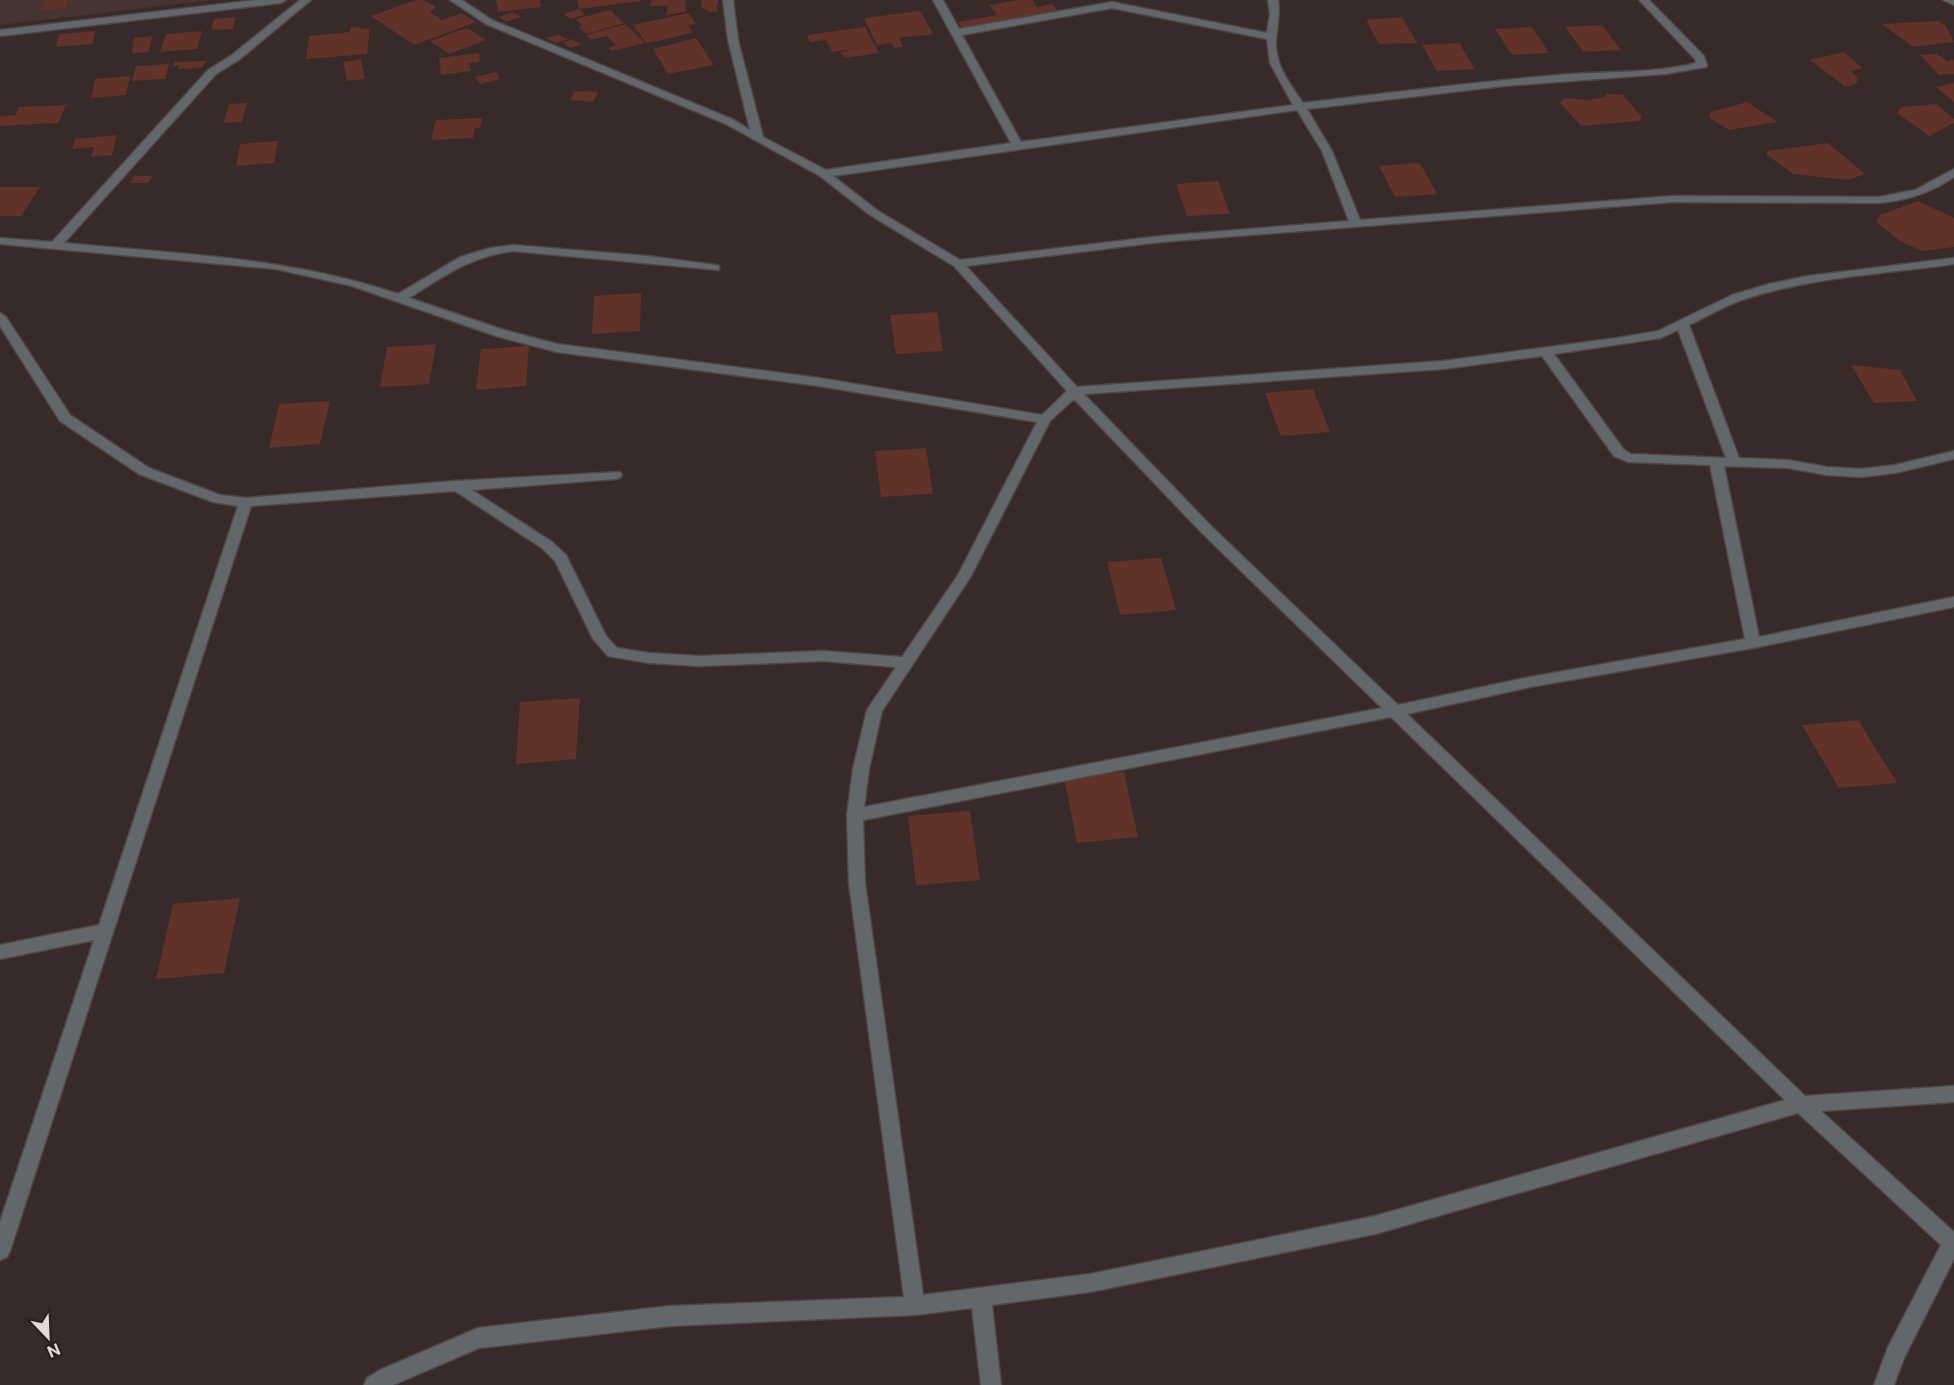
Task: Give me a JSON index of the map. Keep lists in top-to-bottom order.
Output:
{
  "north": "bottom right"
}
